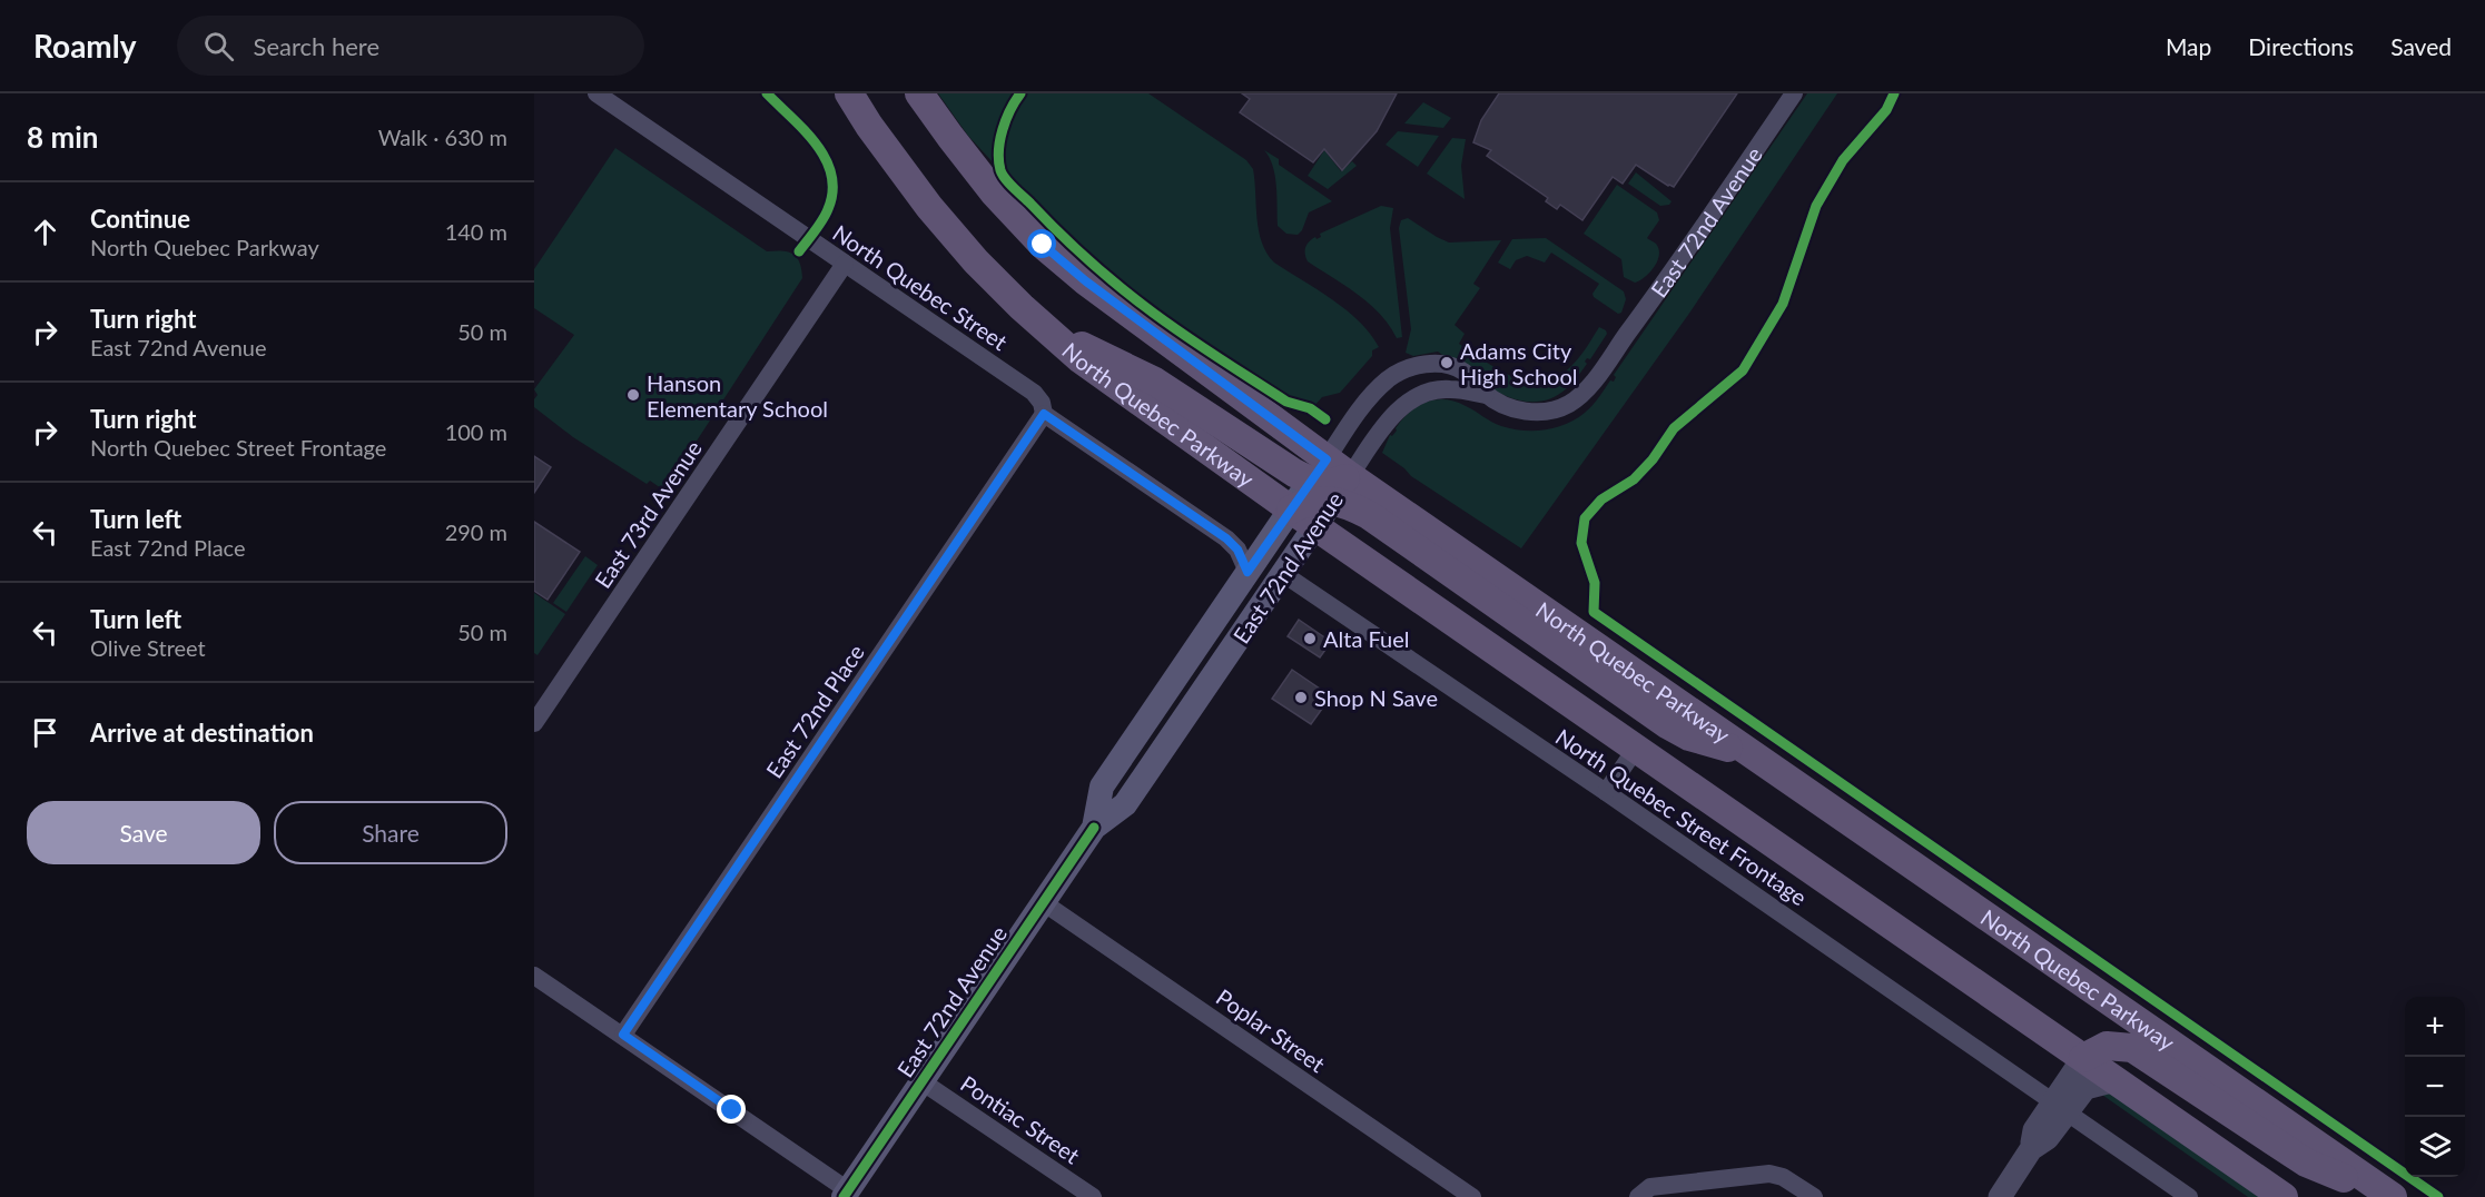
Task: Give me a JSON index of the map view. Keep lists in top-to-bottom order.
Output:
{
  "streets": {
    "main road": ["East 72nd Avenue", "North Quebec Parkway"],
    "street": [
      "North Quebec Street",
      "East 73rd Avenue",
      "East 72nd Place",
      "North Quebec Street Frontage",
      "Poplar Street",
      "Pontiac Street"
    ]
  },
  "crossings": [
    ["East 72nd Avenue", "North Quebec Parkway"],
    ["East 72nd Avenue", "North Quebec Street Frontage"],
    ["East 72nd Avenue", "Poplar Street"],
    ["East 72nd Avenue", "Pontiac Street"],
    ["North Quebec Street", "East 73rd Avenue"],
    ["North Quebec Street", "East 72nd Place"]
  ],
  "places": [
    "Adams City High School",
    "Hanson Elementary School",
    "Alta Fuel",
    "Shop N Save"
  ],
  "page": {
    "header": "Roamly",
    "search": "Search here",
    "nav": ["Map", "Directions", "Saved"],
    "heading": ["8 min", "Walk · 630 m"],
    "list": [
      ["Continue", "North Quebec Parkway", "140 m"],
      ["Turn right", "East 72nd Avenue", "50 m"],
      ["Turn right", "North Quebec Street Frontage", "100 m"],
      ["Turn left", "East 72nd Place", "290 m"],
      ["Turn left", "Olive Street", "50 m"],
      "Arrive at destination"
    ],
    "buttons": ["Save", "Share"],
    "map_buttons": ["+", "−"]
  }
}
